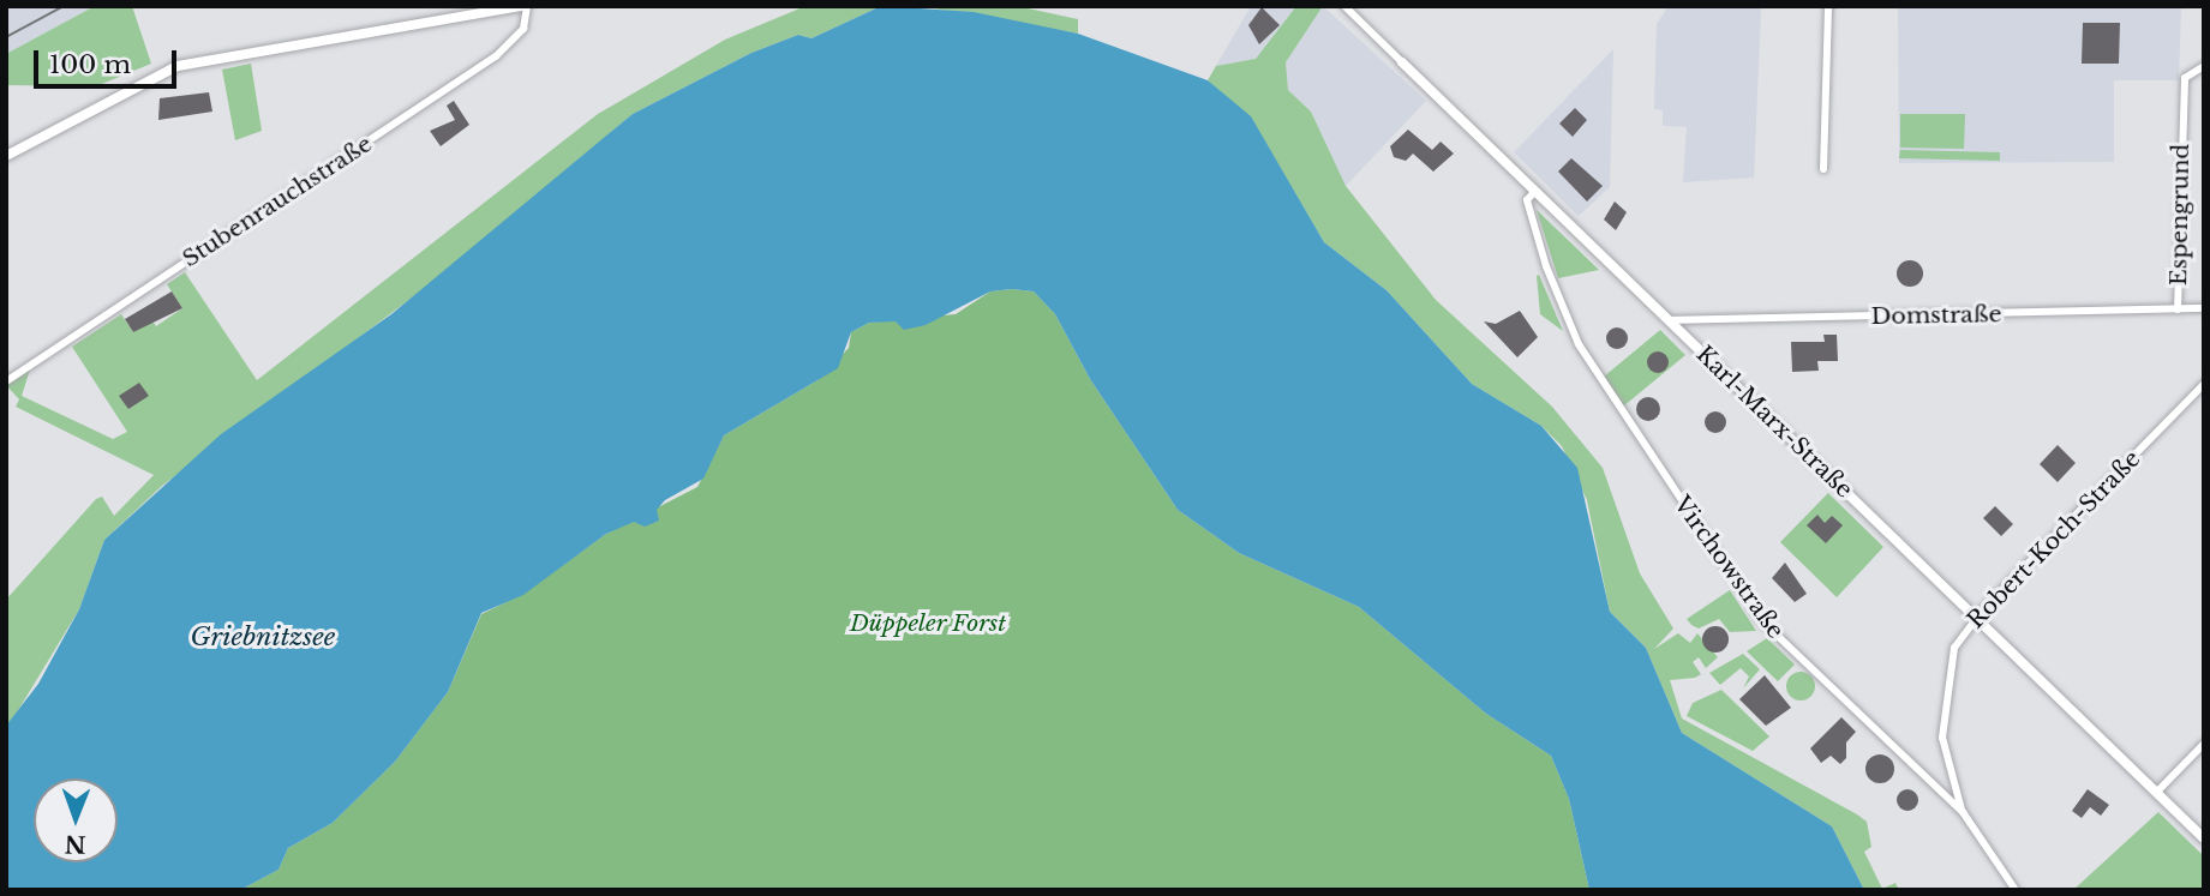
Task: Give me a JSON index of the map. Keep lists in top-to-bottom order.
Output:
{
  "streets": {
    "street": [
      "Stubenrauchstraße",
      "Espengrund",
      "Domstraße",
      "Karl-Marx-Straße",
      "Robert-Koch-Straße",
      "Virchowstraße"
    ]
  },
  "crossings": [
    ["Espengrund", "Domstraße"],
    ["Domstraße", "Karl-Marx-Straße"],
    ["Karl-Marx-Straße", "Robert-Koch-Straße"],
    ["Karl-Marx-Straße", "Virchowstraße"],
    ["Robert-Koch-Straße", "Virchowstraße"]
  ],
  "water": ["Griebnitzsee"],
  "parks": ["Düppeler Forst"],
  "scale_bar": "100 m",
  "north": "bottom"
}
